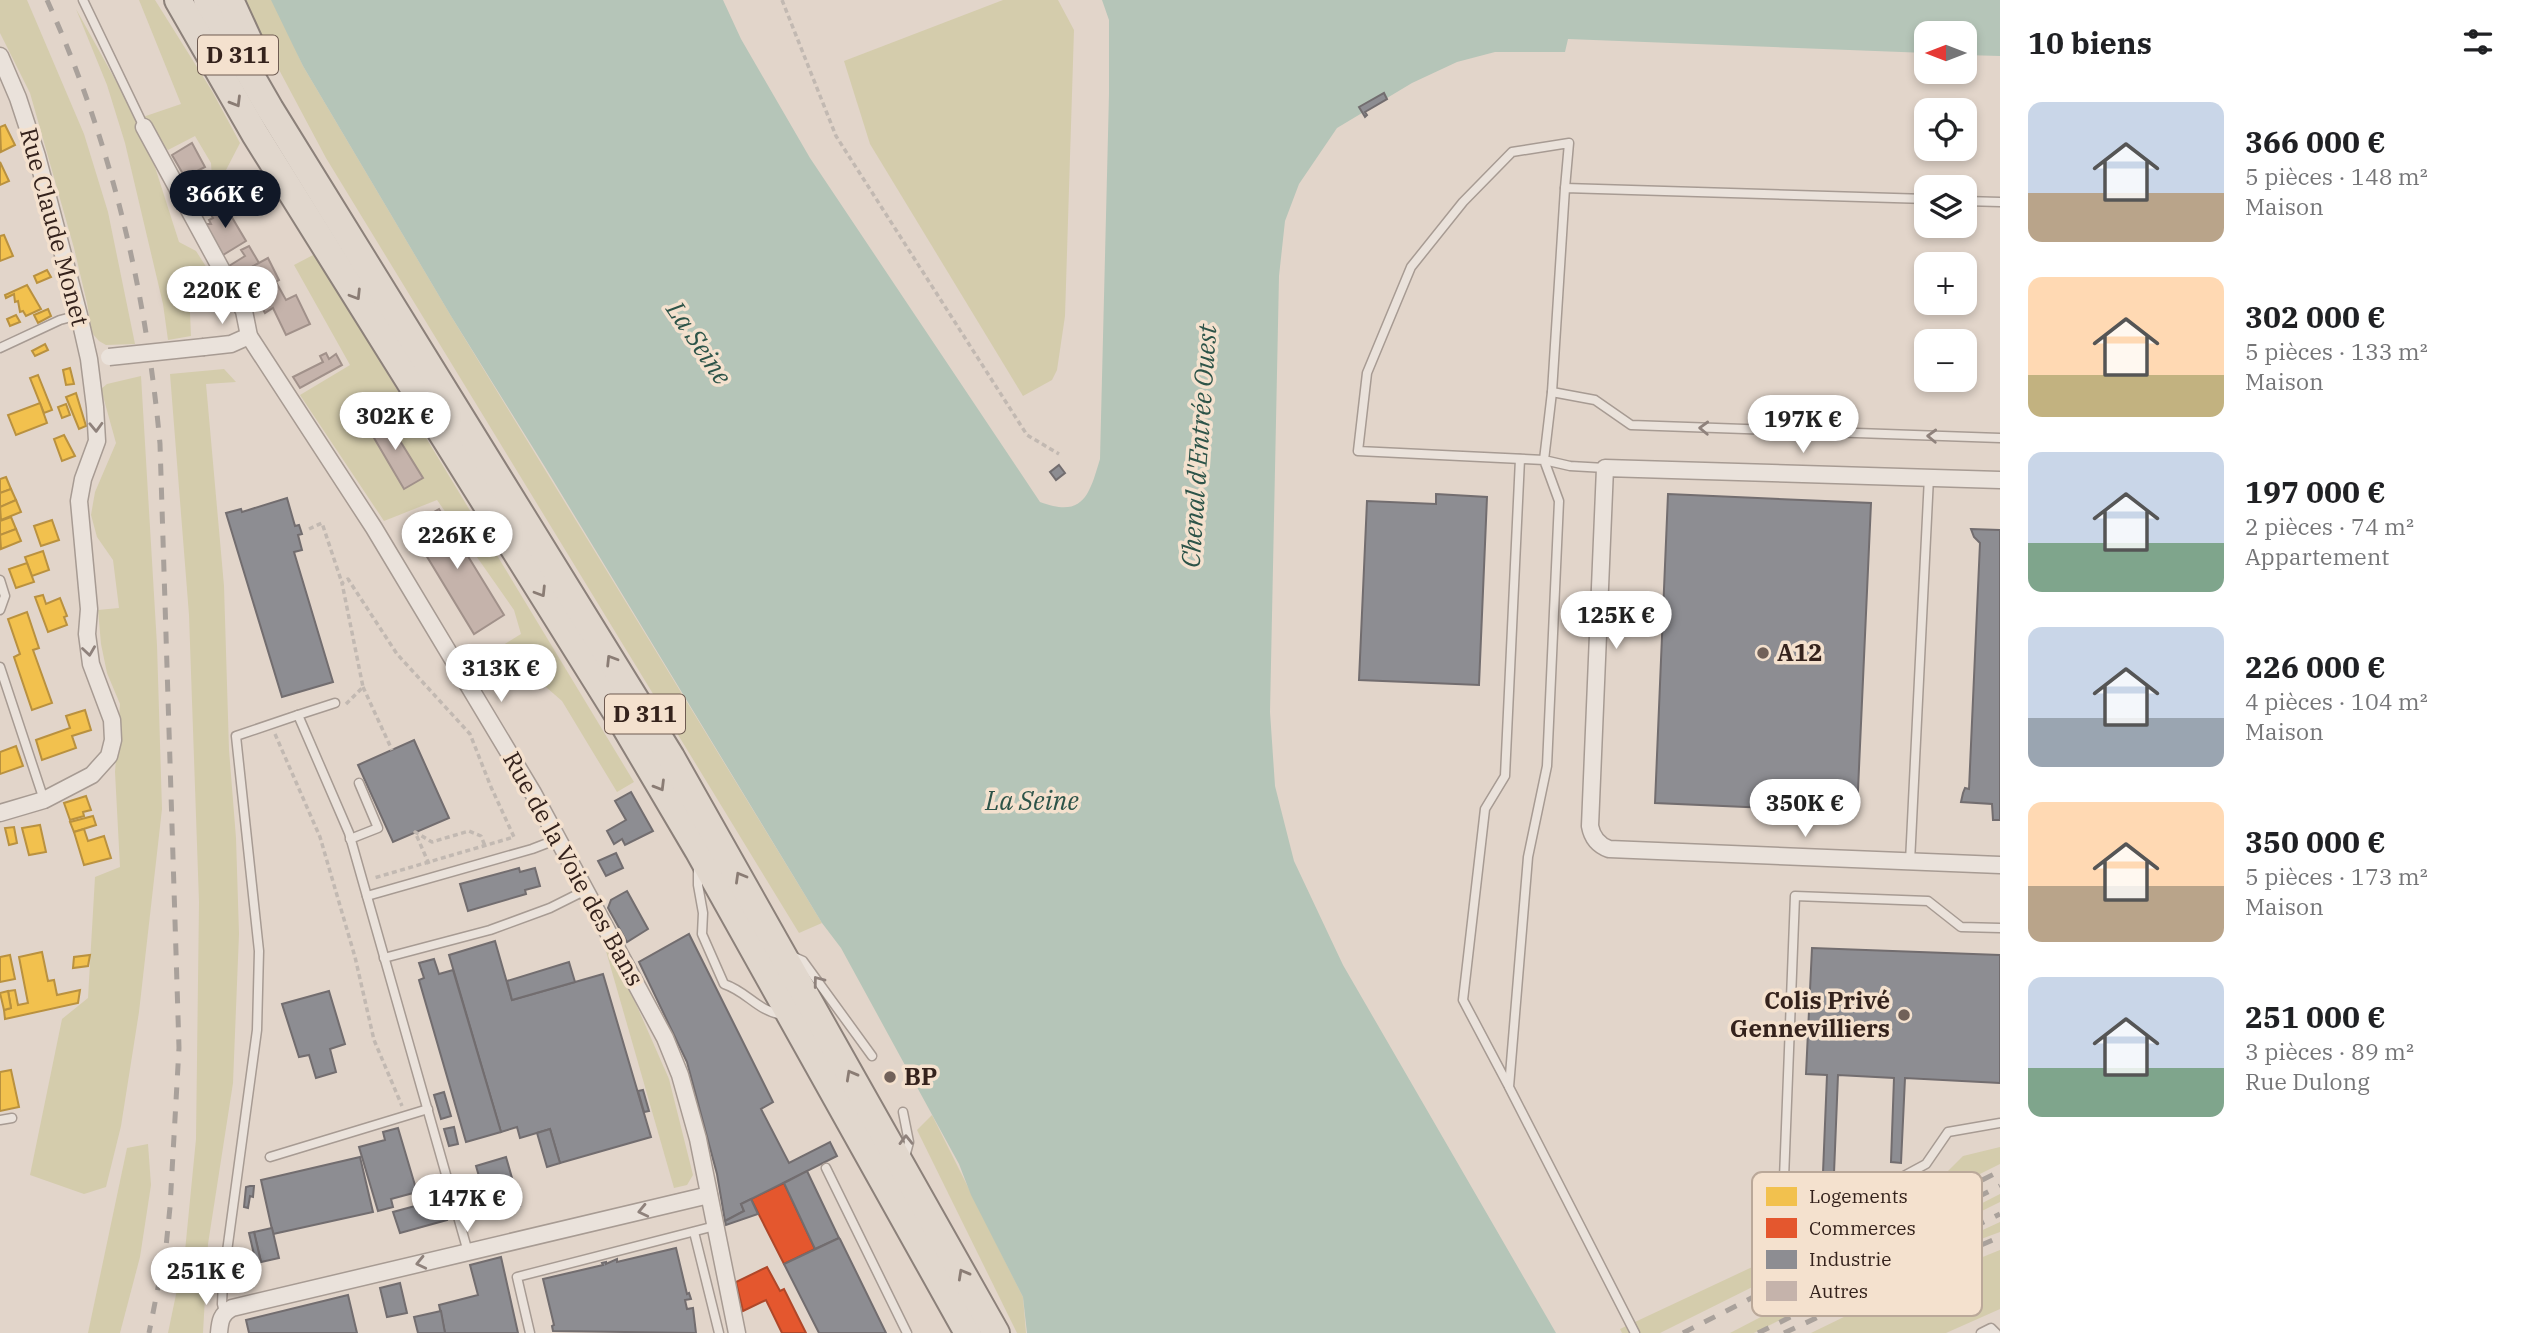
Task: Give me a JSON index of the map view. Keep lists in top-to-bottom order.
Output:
{
  "streets": {
    "main road": ["D 311"],
    "street": ["Rue Claude Monet", "Rue de la Voie des Bans"]
  },
  "one_way": ["Rue Claude Monet"],
  "water": ["La Seine", "Chenal d'Entrée Ouest"],
  "places": ["A12", "Colis Privé Gennevilliers", "BP"],
  "legend": [
    "Logements",
    "Commerces",
    "Industrie",
    "Autres"
  ],
  "north": "left",
  "page": {
    "heading": "10 biens",
    "map_buttons": ["+", "−"],
    "list": [
      {
        "name": "366 000 €",
        "note": "5 pièces · 148 m² · Maison"
      },
      {
        "name": "302 000 €",
        "note": "5 pièces · 133 m² · Maison"
      },
      {
        "name": "197 000 €",
        "note": "2 pièces · 74 m² · Appartement"
      },
      {
        "name": "226 000 €",
        "note": "4 pièces · 104 m² · Maison"
      },
      {
        "name": "350 000 €",
        "note": "5 pièces · 173 m² · Maison"
      },
      {
        "name": "251 000 €",
        "note": "3 pièces · 89 m² · Rue Dulong"
      }
    ],
    "price": [
      "366K €",
      "220K €",
      "302K €",
      "197K €",
      "226K €",
      "125K €",
      "313K €",
      "350K €",
      "147K €",
      "251K €"
    ]
  }
}
